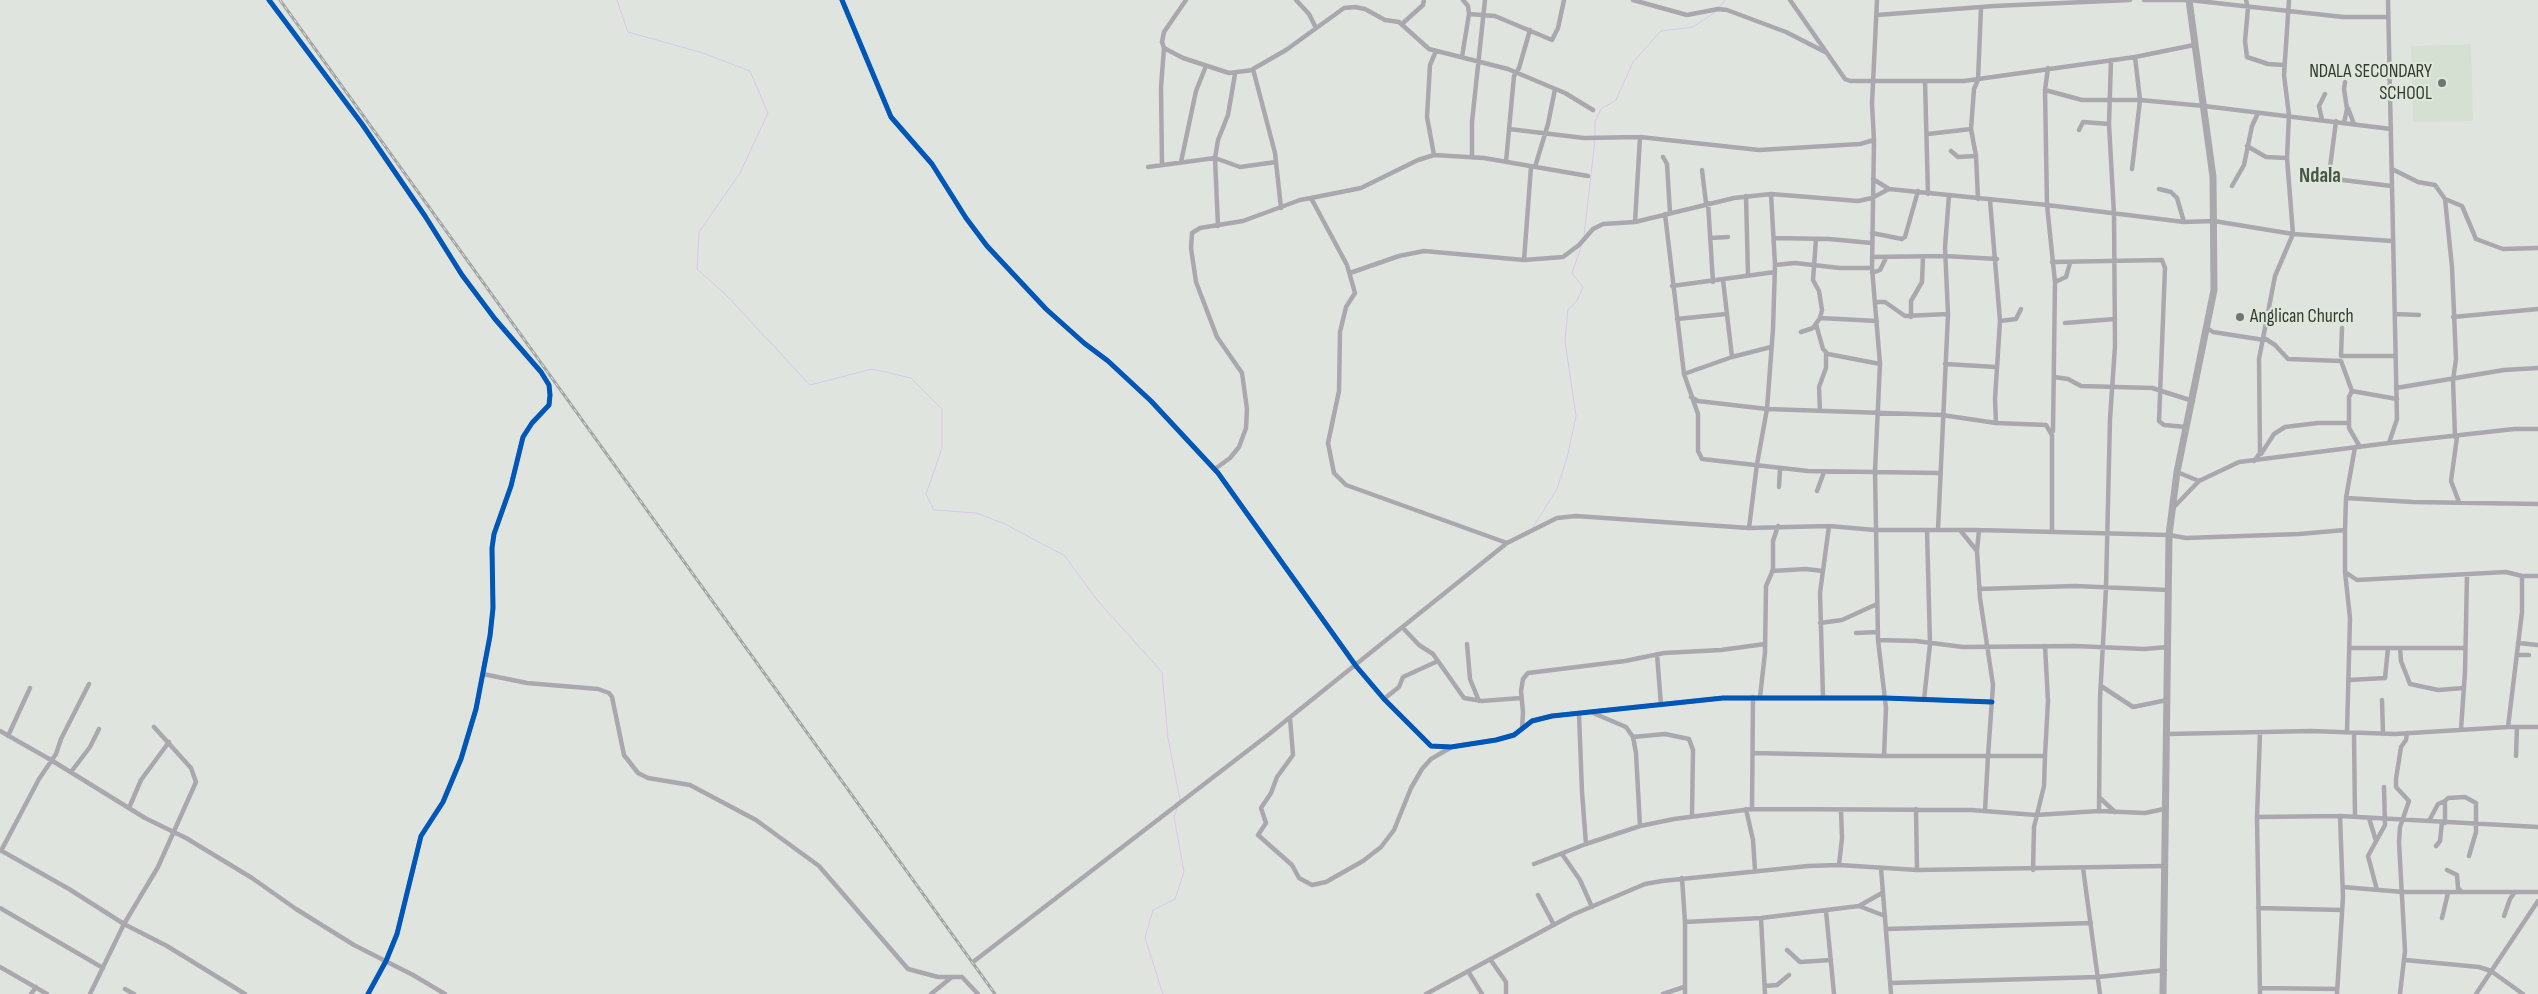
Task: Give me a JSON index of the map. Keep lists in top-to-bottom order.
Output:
{
  "districts": ["Ndala"],
  "places": ["NDALA SECONDARY SCHOOL", "Anglican Church"]
}
